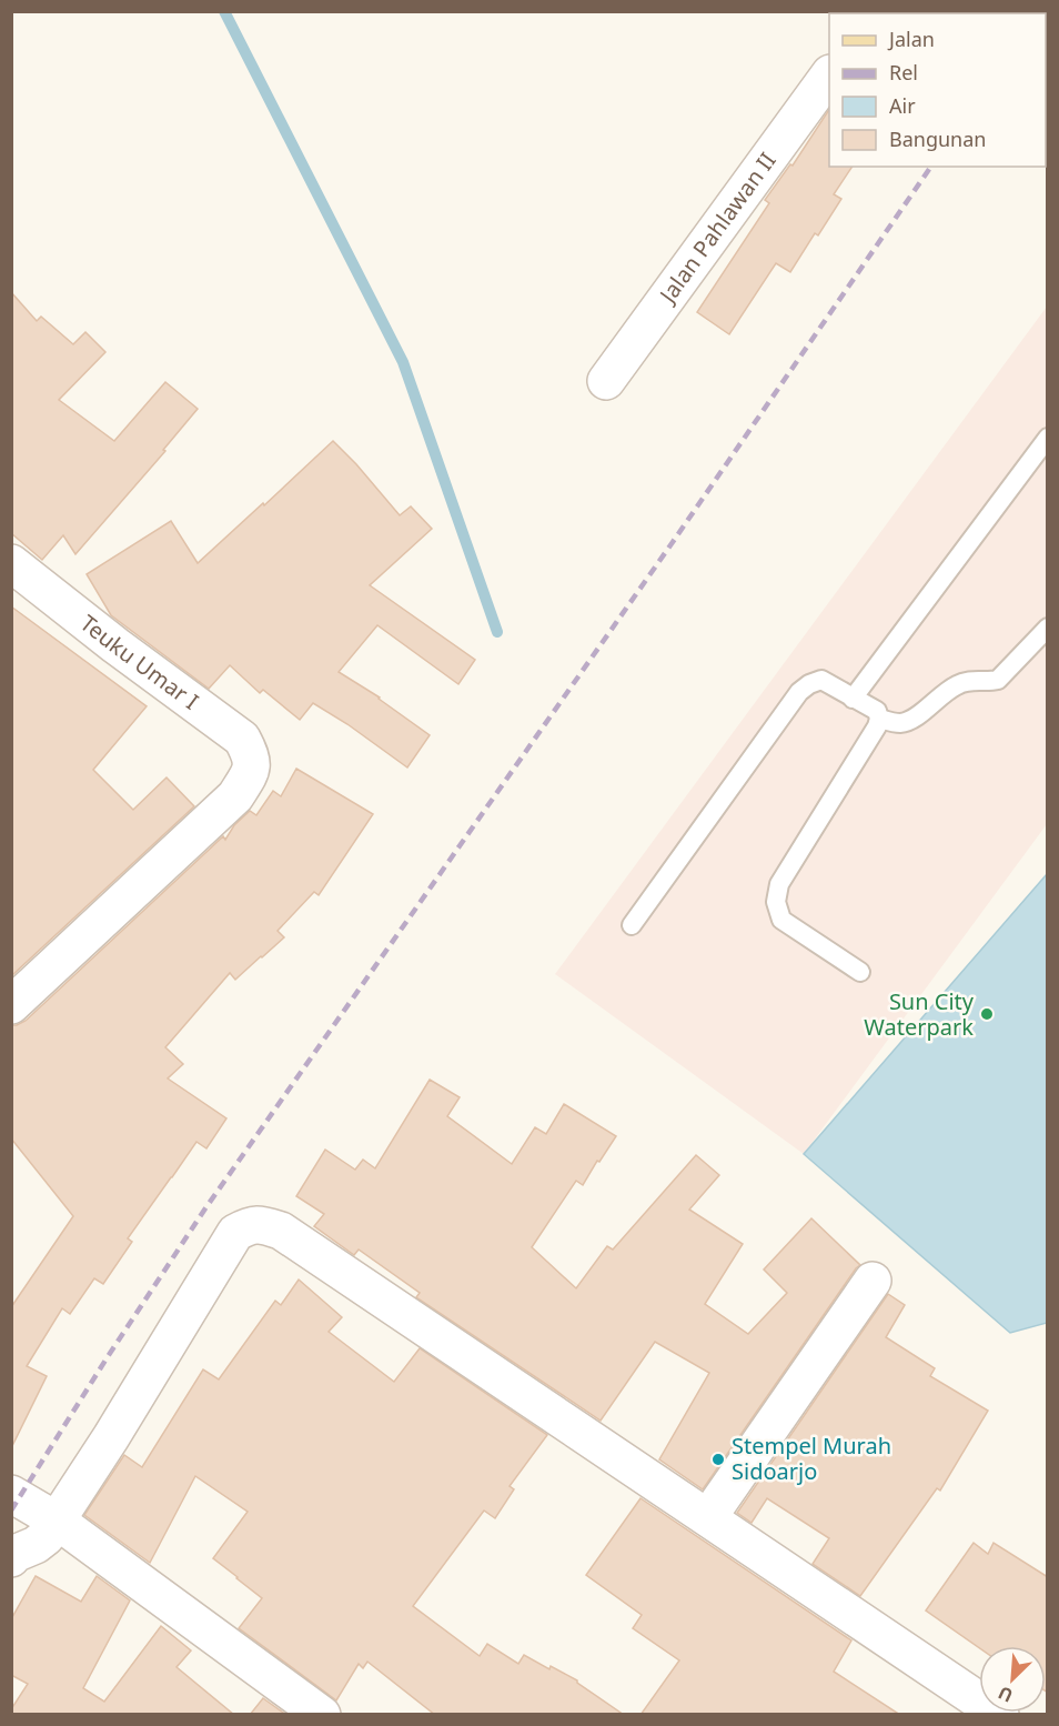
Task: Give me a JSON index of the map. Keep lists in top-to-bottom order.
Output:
{
  "streets": {
    "street": ["Jalan Pahlawan II", "Teuku Umar I"]
  },
  "places": ["Sun City Waterpark", "Stempel Murah Sidoarjo"],
  "legend": [
    "Jalan",
    "Rel",
    "Air",
    "Bangunan"
  ],
  "north": "bottom left"
}
